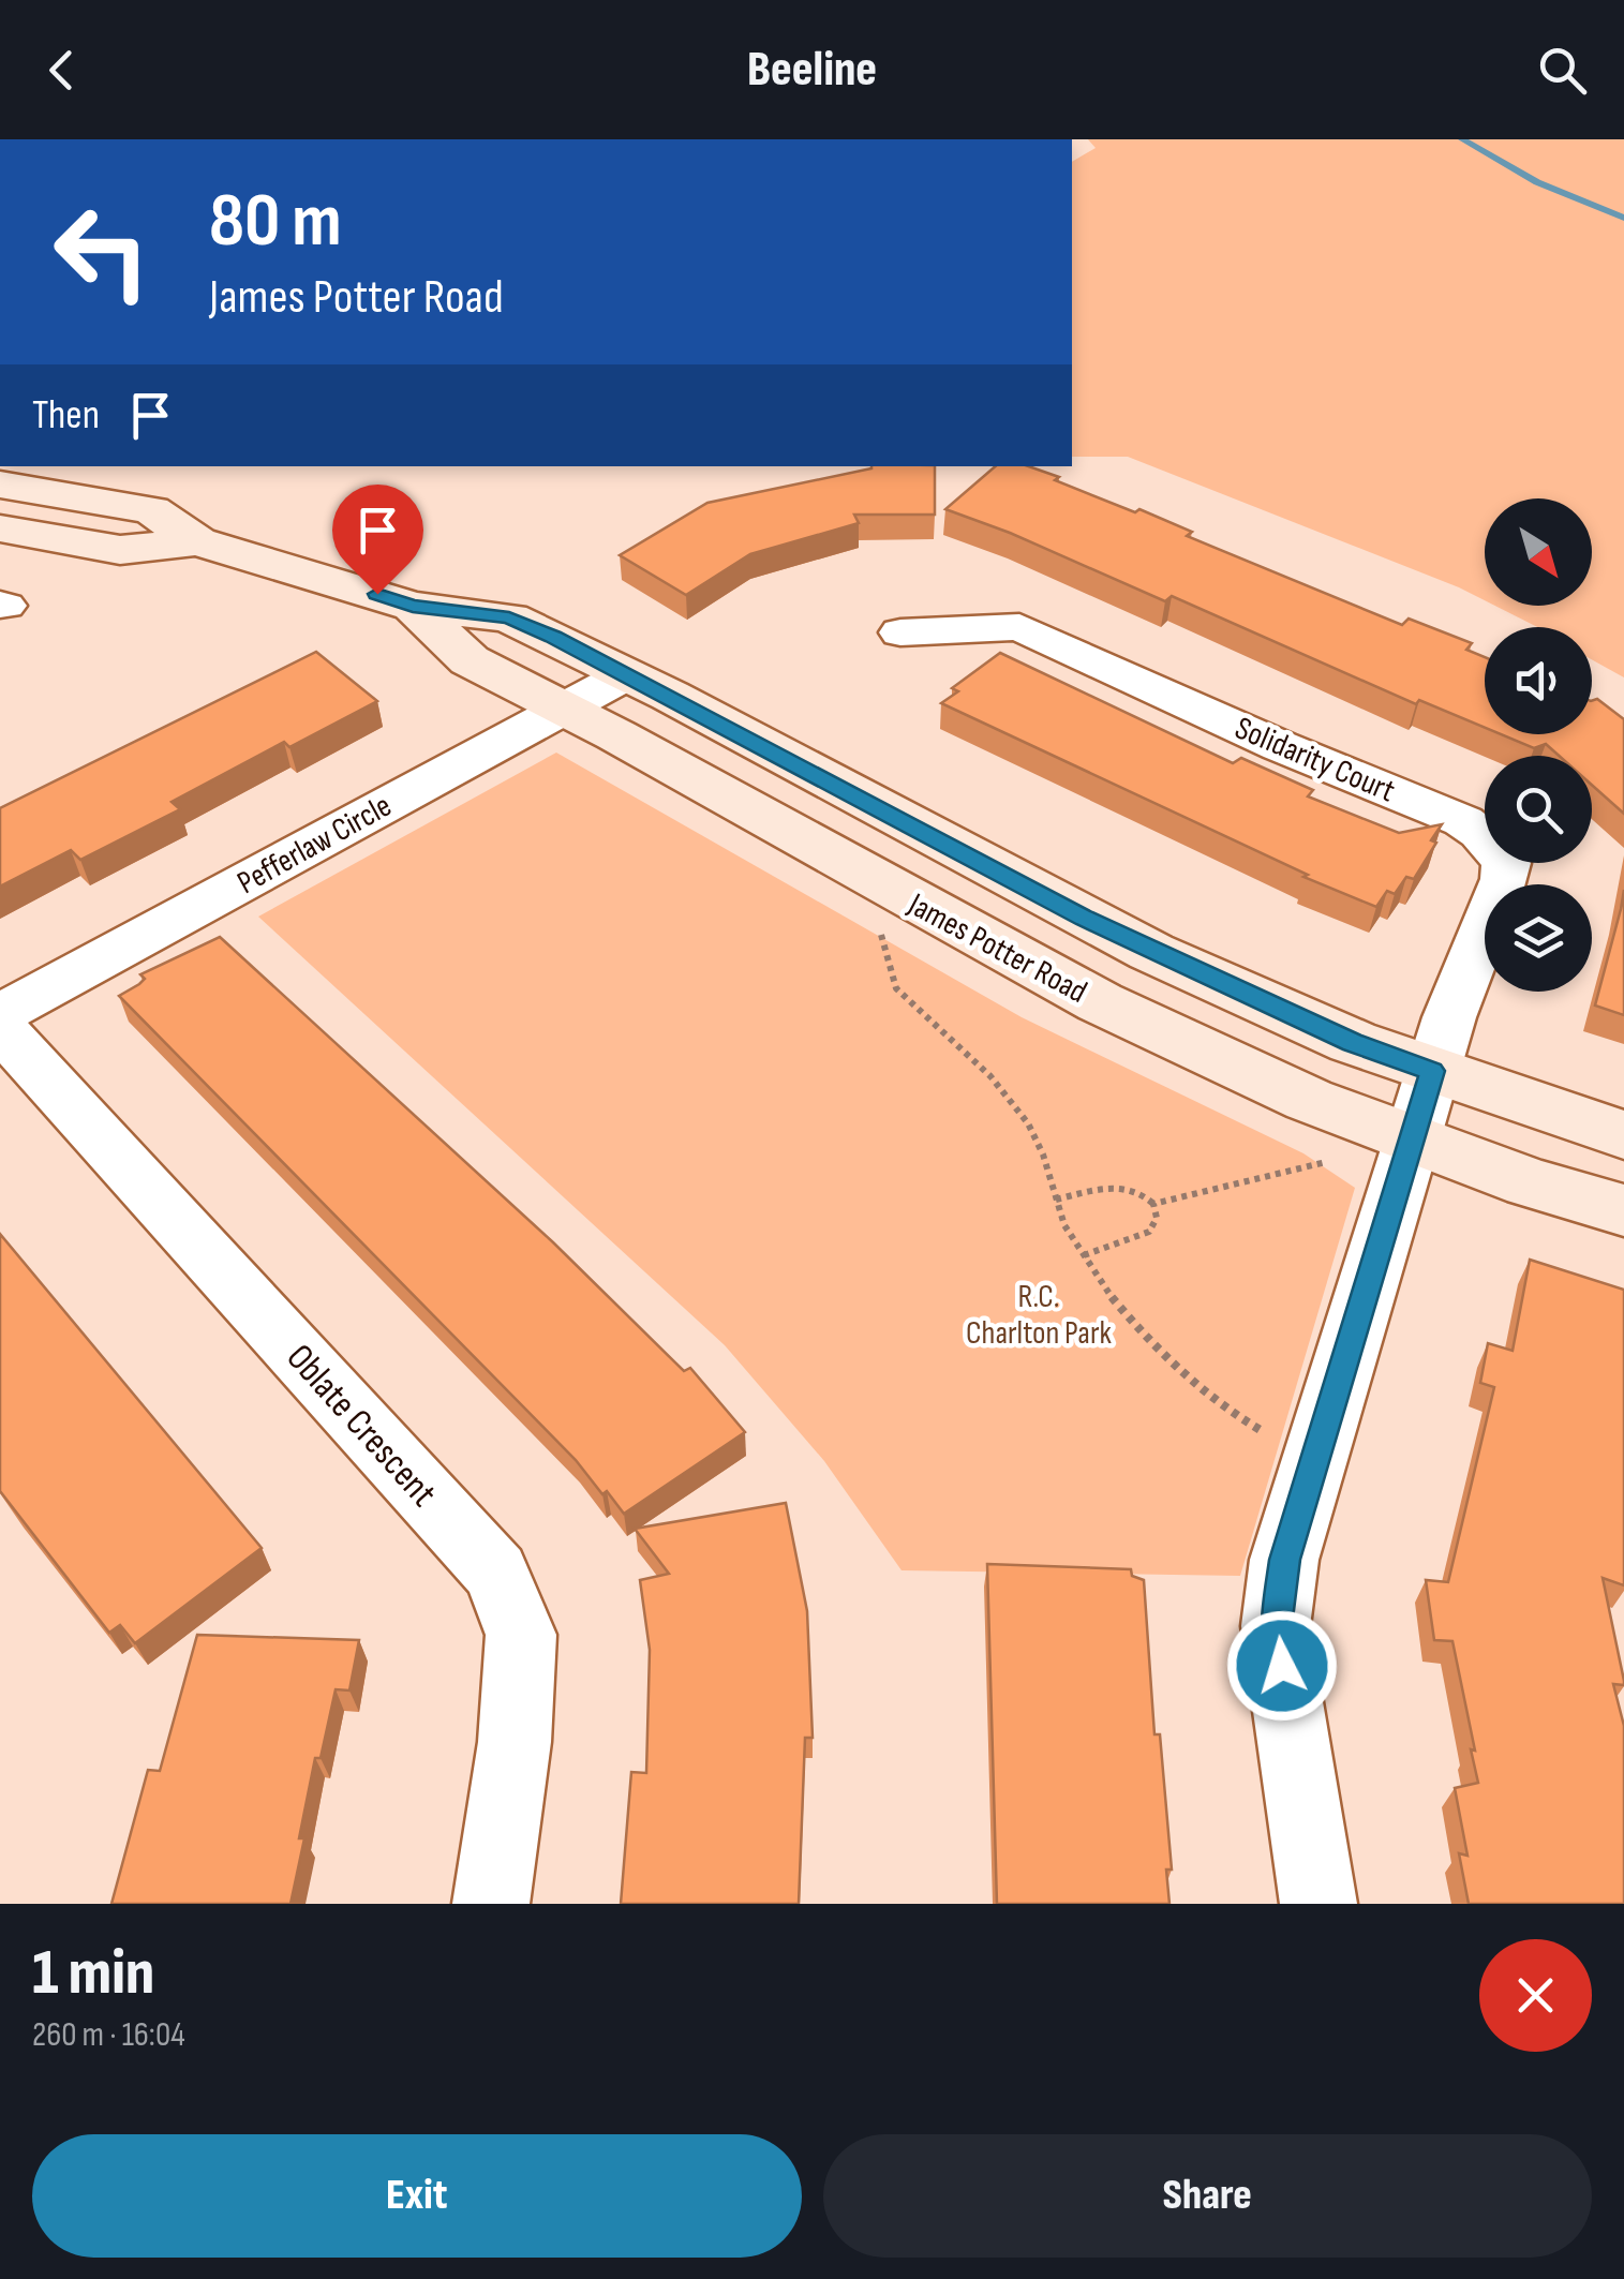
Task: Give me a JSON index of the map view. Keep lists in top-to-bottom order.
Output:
{
  "streets": {
    "main road": ["James Potter Road"],
    "street": ["Solidarity Court", "Pefferlaw Circle", "Oblate Crescent"]
  },
  "crossings": [
    ["Solidarity Court", "James Potter Road"],
    ["Pefferlaw Circle", "James Potter Road"]
  ],
  "parks": ["R.C. Charlton Park"],
  "north": "bottom right",
  "page": {
    "header": "Beeline",
    "turn": ["80 m", "James Potter Road"],
    "then": "Then",
    "heading": ["1 min", "260 m · 16:04"],
    "buttons": ["Exit", "Share"]
  }
}
